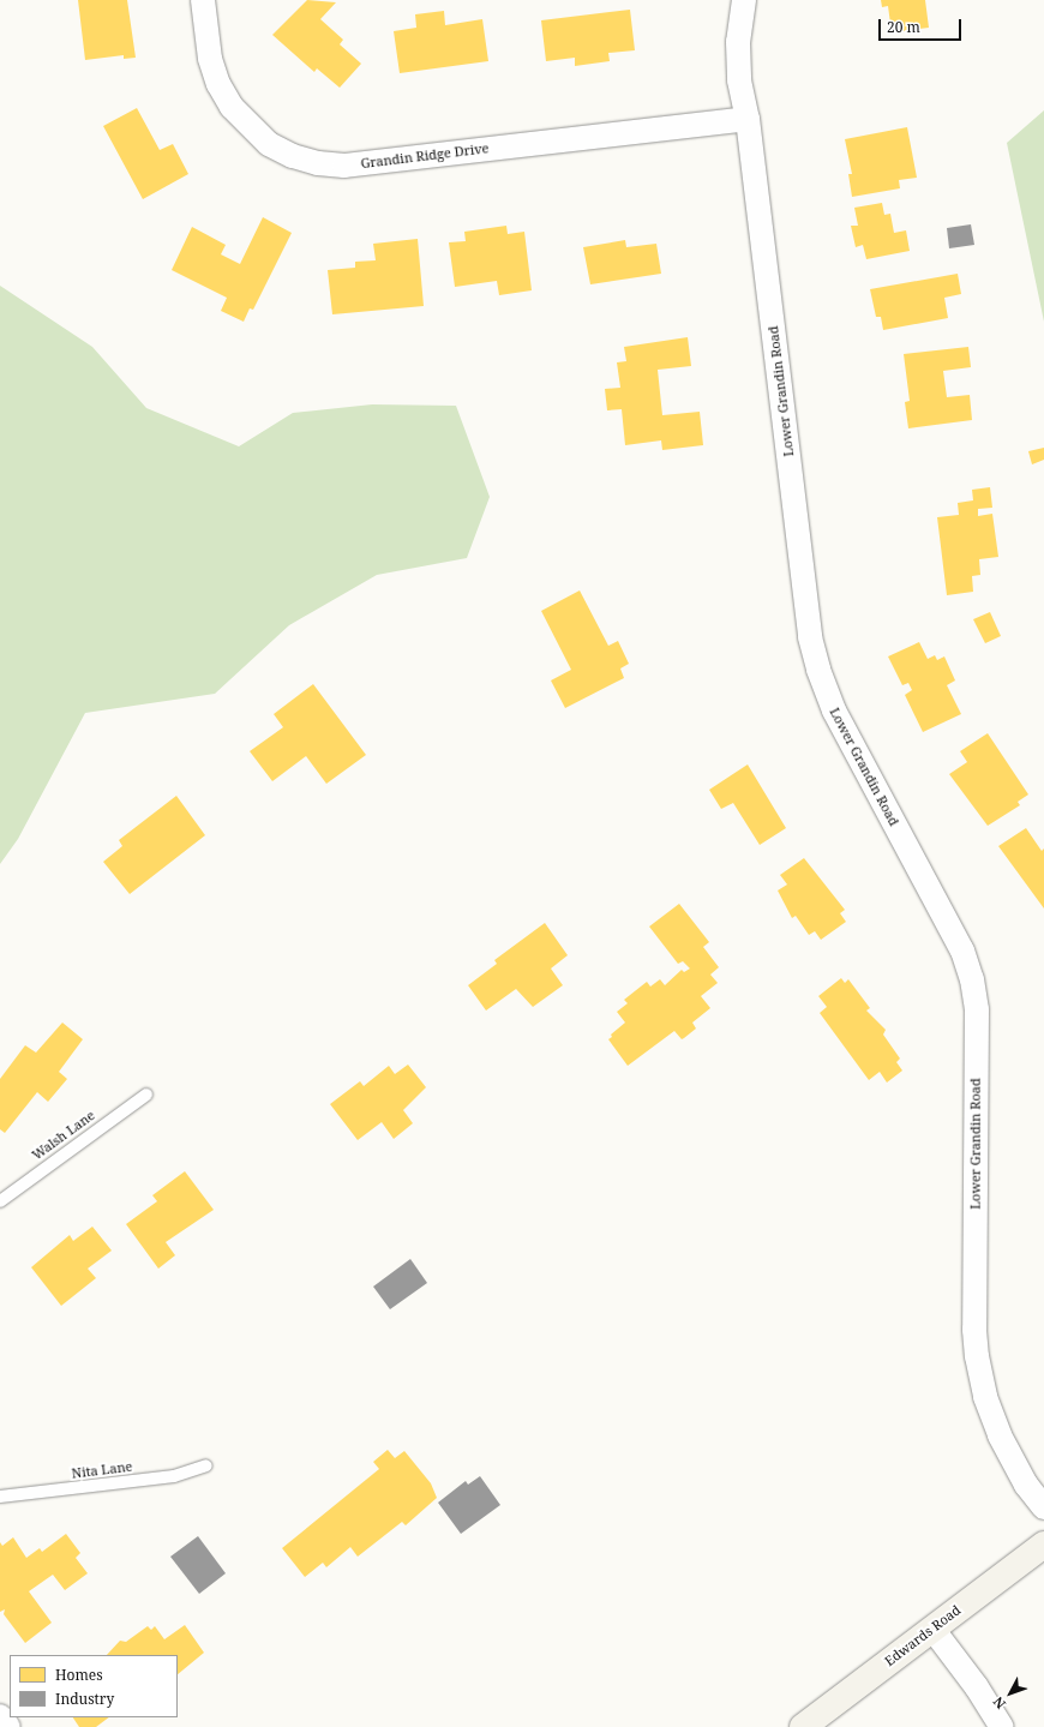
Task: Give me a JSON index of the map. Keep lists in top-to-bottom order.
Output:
{
  "streets": {
    "street": ["Grandin Ridge Drive", "Lower Grandin Road", "Edwards Road"],
    "lane": ["Walsh Lane", "Nita Lane"]
  },
  "crossings": [
    ["Grandin Ridge Drive", "Lower Grandin Road"]
  ],
  "legend": ["Homes", "Industry"],
  "scale_bar": "20 m",
  "north": "bottom left"
}
